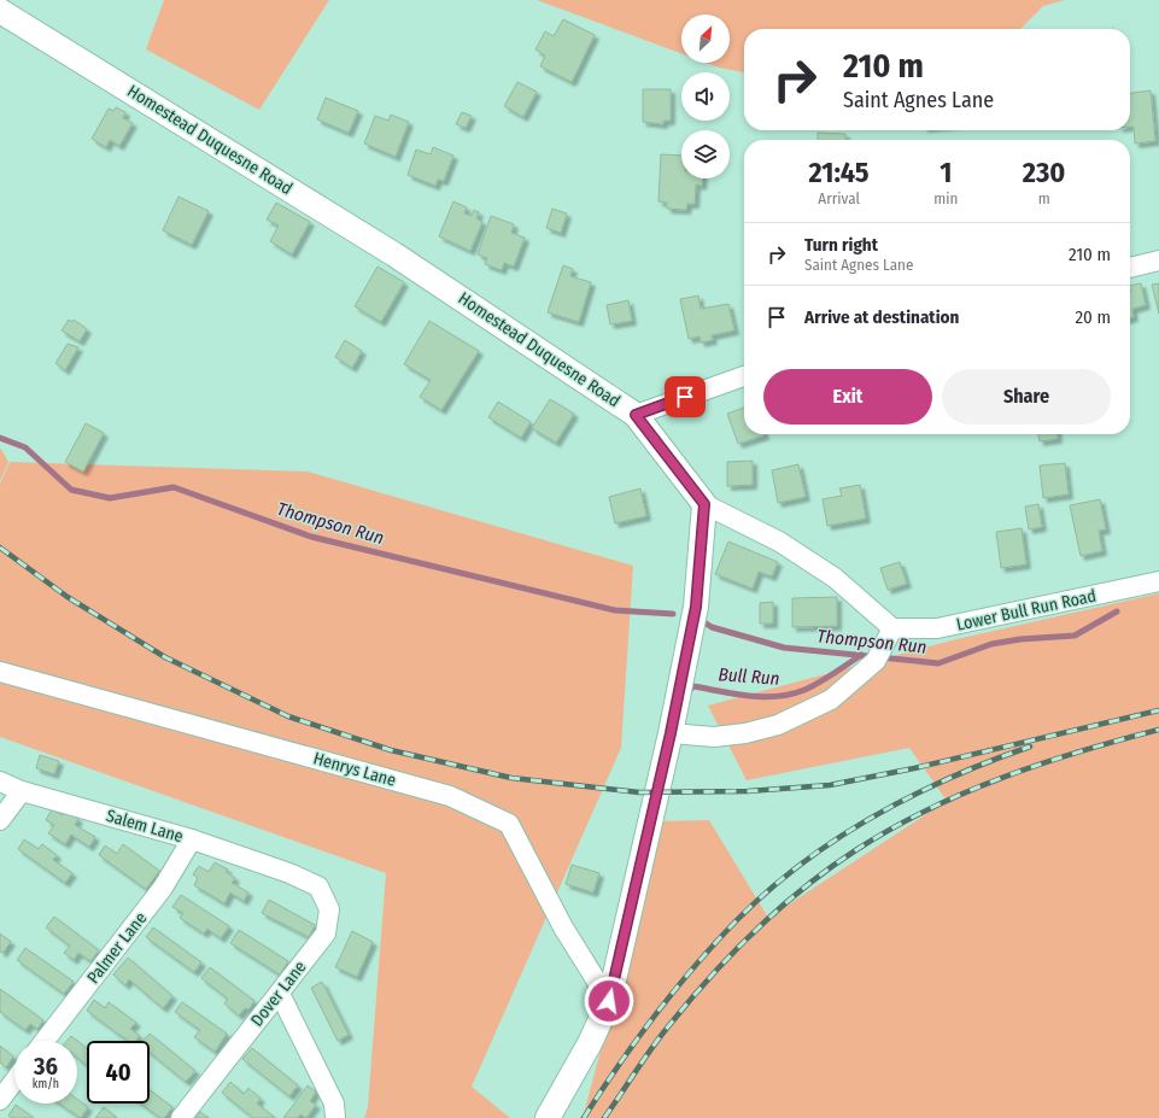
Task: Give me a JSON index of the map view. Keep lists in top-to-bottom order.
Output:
{
  "streets": {
    "street": [
      "Homestead Duquesne Road",
      "Lower Bull Run Road",
      "Henrys Lane",
      "Salem Lane",
      "Palmer Lane",
      "Dover Lane"
    ]
  },
  "crossings": [
    ["Salem Lane", "Palmer Lane"],
    ["Salem Lane", "Dover Lane"]
  ],
  "water": ["Thompson Run", "Bull Run"],
  "north": "top right",
  "page": {
    "turn": ["210 m", "Saint Agnes Lane"],
    "eta": [
      "21:45",
      "Arrival",
      "1",
      "min",
      "230",
      "m"
    ],
    "list": [
      {
        "name": "Turn right",
        "note": "Saint Agnes Lane",
        "value": "210 m"
      },
      {
        "name": "Arrive at destination",
        "value": "20 m"
      }
    ],
    "buttons": ["Exit", "Share"],
    "speed": "36 km/h",
    "limit": "40"
  }
}
